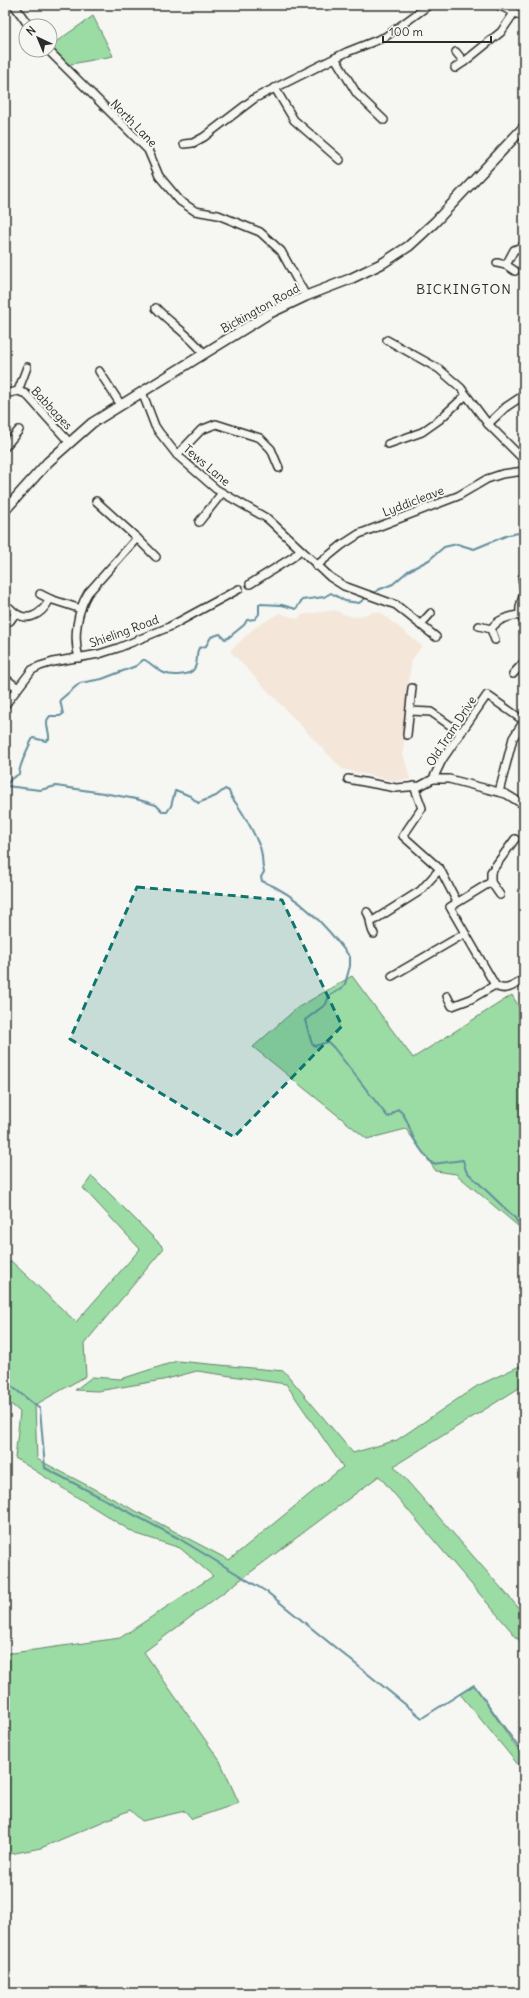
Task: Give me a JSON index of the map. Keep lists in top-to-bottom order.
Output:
{
  "streets": {
    "main road": ["Bickington Road"],
    "street": [
      "North Lane",
      "Babbages",
      "Tews Lane",
      "Lyddicleave",
      "Shieling Road",
      "Old Tram Drive"
    ]
  },
  "crossings": [
    ["North Lane", "Bickington Road"],
    ["Bickington Road", "Babbages"],
    ["Bickington Road", "Tews Lane"],
    ["Tews Lane", "Lyddicleave"]
  ],
  "districts": ["BICKINGTON"],
  "scale_bar": "100 m",
  "north": "top left"
}
